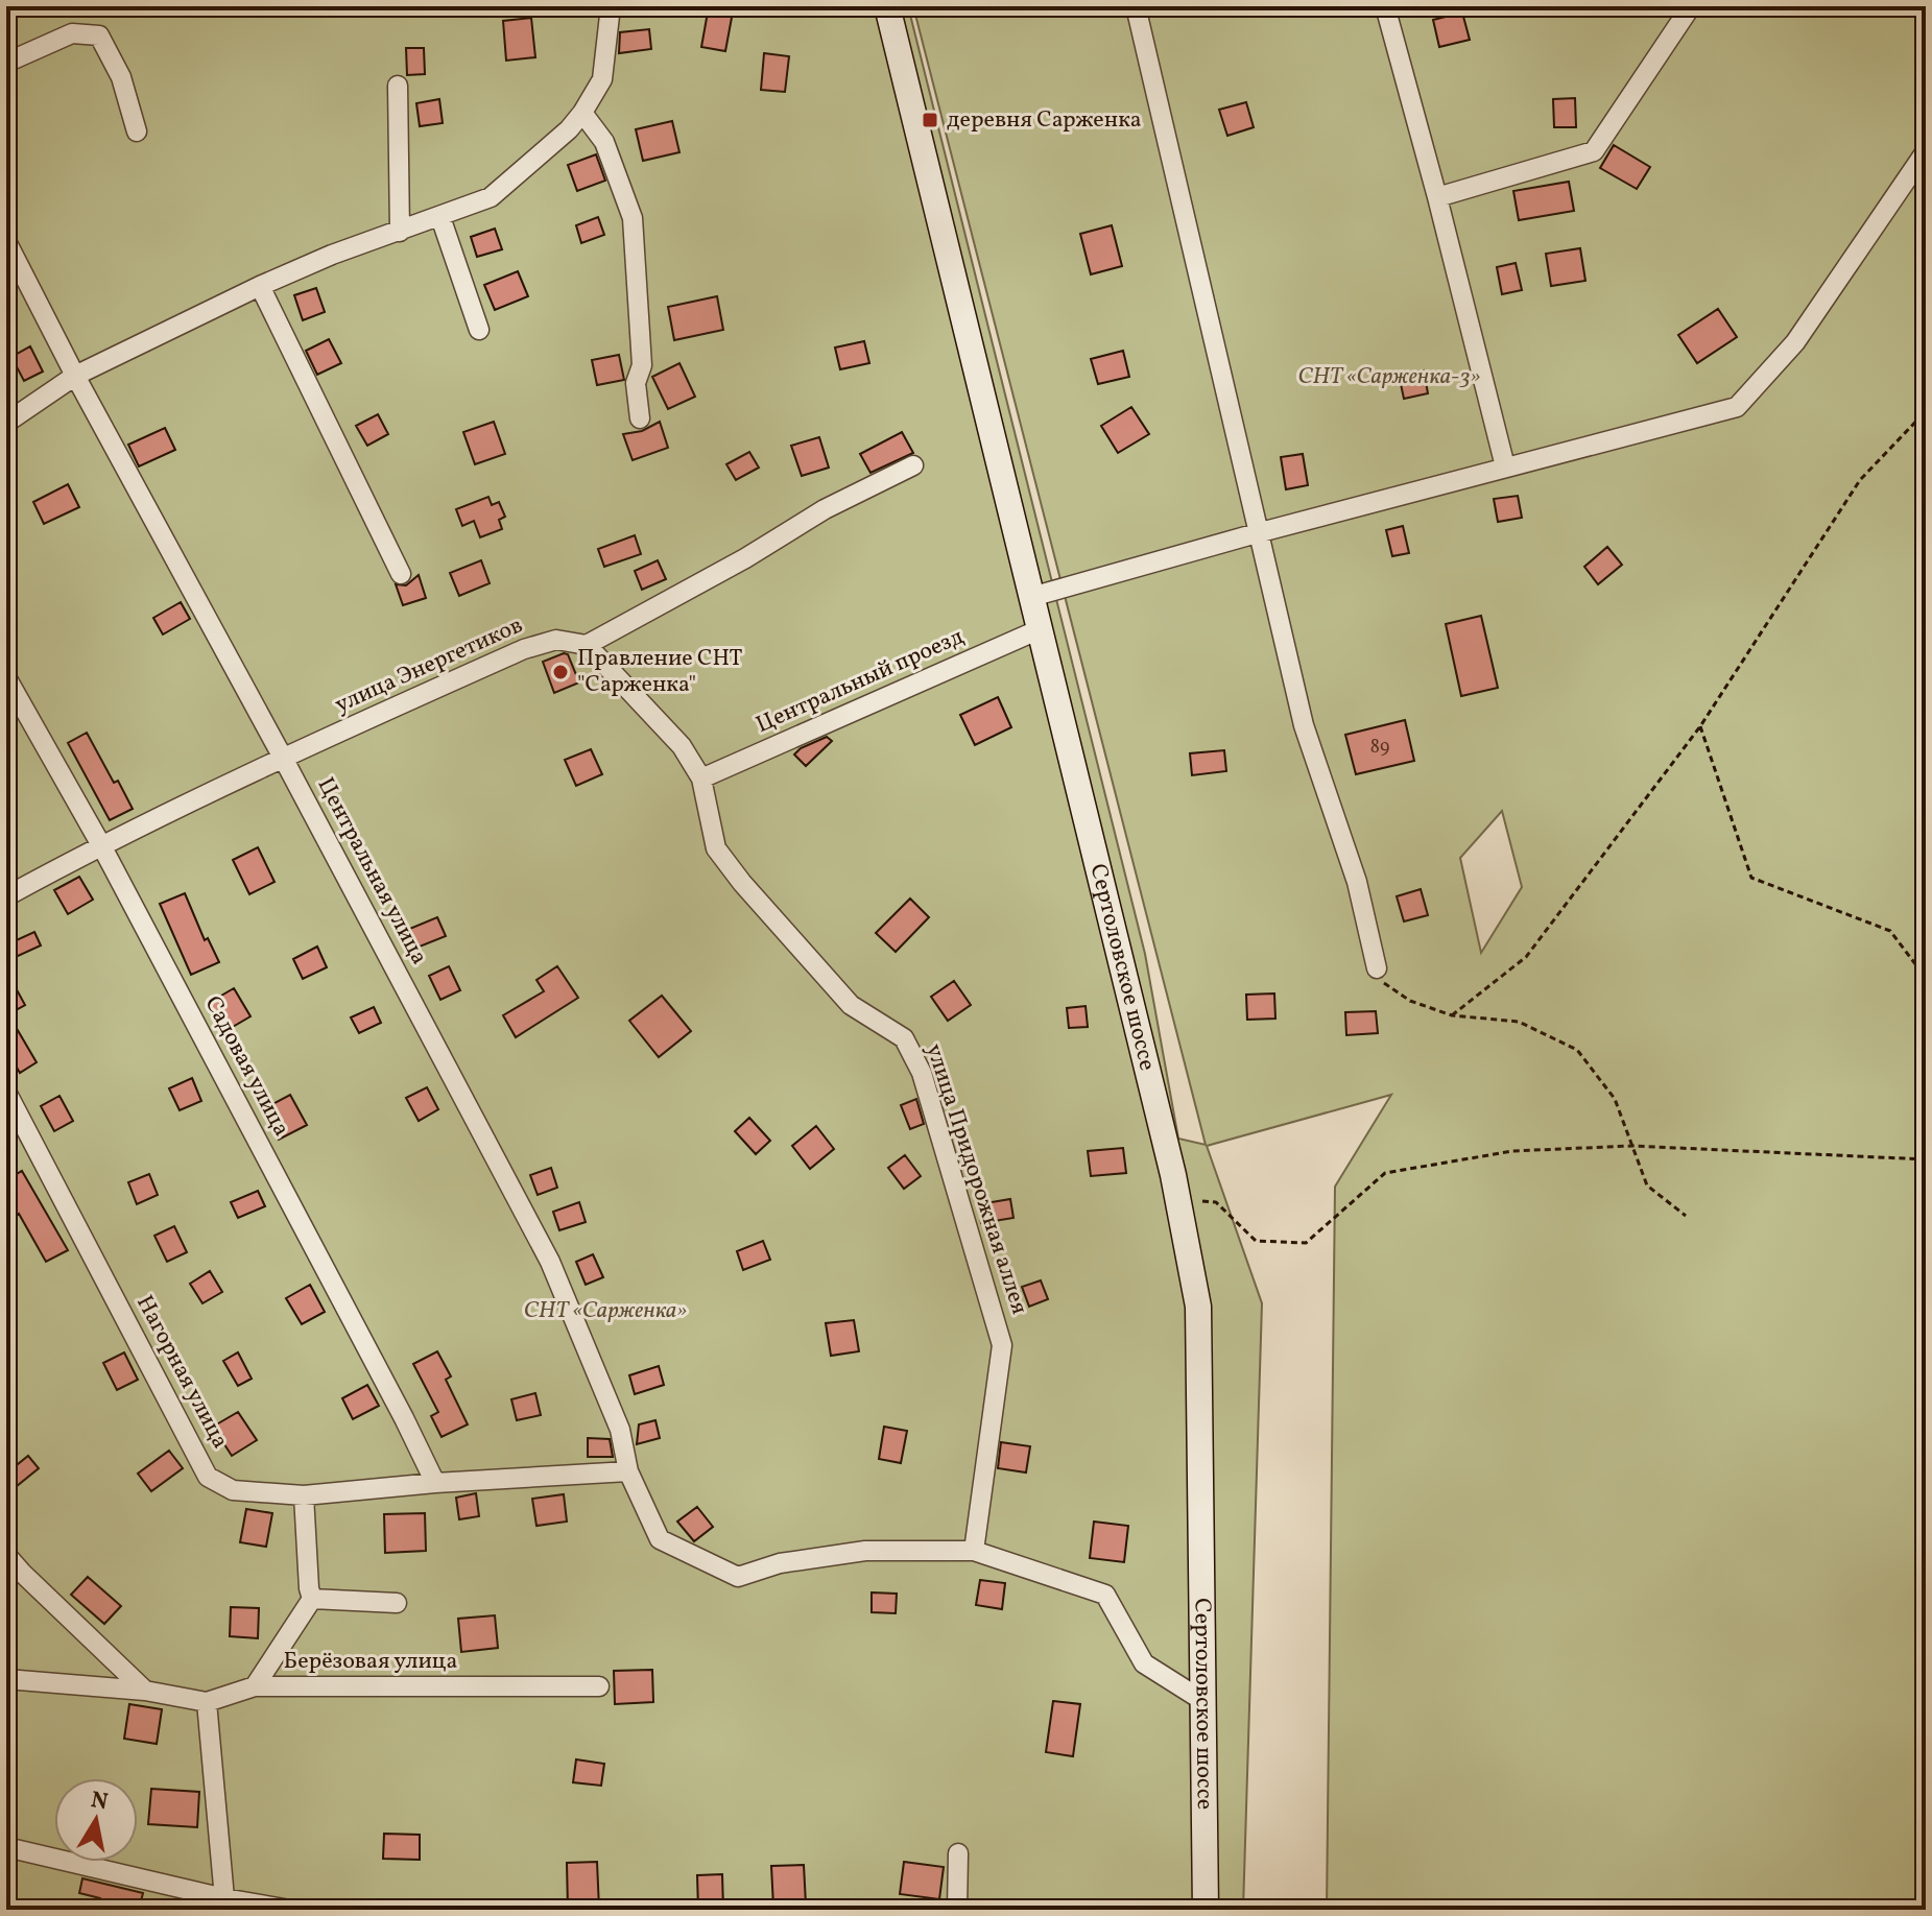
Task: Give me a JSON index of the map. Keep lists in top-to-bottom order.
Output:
{
  "streets": {
    "main road": ["Сертоловское шоссе"],
    "street": [
      "улица Энергетиков",
      "Центральный проезд",
      "Центральная улица",
      "Садовая улица",
      "улица Придорожная аллея",
      "Нагорная улица",
      "Берёзовая улица"
    ]
  },
  "crossings": [
    ["улица Энергетиков", "Центральная улица"],
    ["улица Энергетиков", "Садовая улица"],
    ["улица Энергетиков", "улица Придорожная аллея"],
    ["Центральный проезд", "Сертоловское шоссе"],
    ["Центральный проезд", "улица Придорожная аллея"],
    ["Центральная улица", "улица Придорожная аллея"],
    ["Центральная улица", "Нагорная улица"],
    ["Садовая улица", "Нагорная улица"]
  ],
  "parks": ["СНТ «Сарженка-3»", "СНТ «Сарженка»"],
  "places": {
    "transit": ["деревня Сарженка"],
    "other": ["Правление СНТ \"Сарженка\""]
  },
  "house_numbers": ["89"],
  "north": "top"
}
